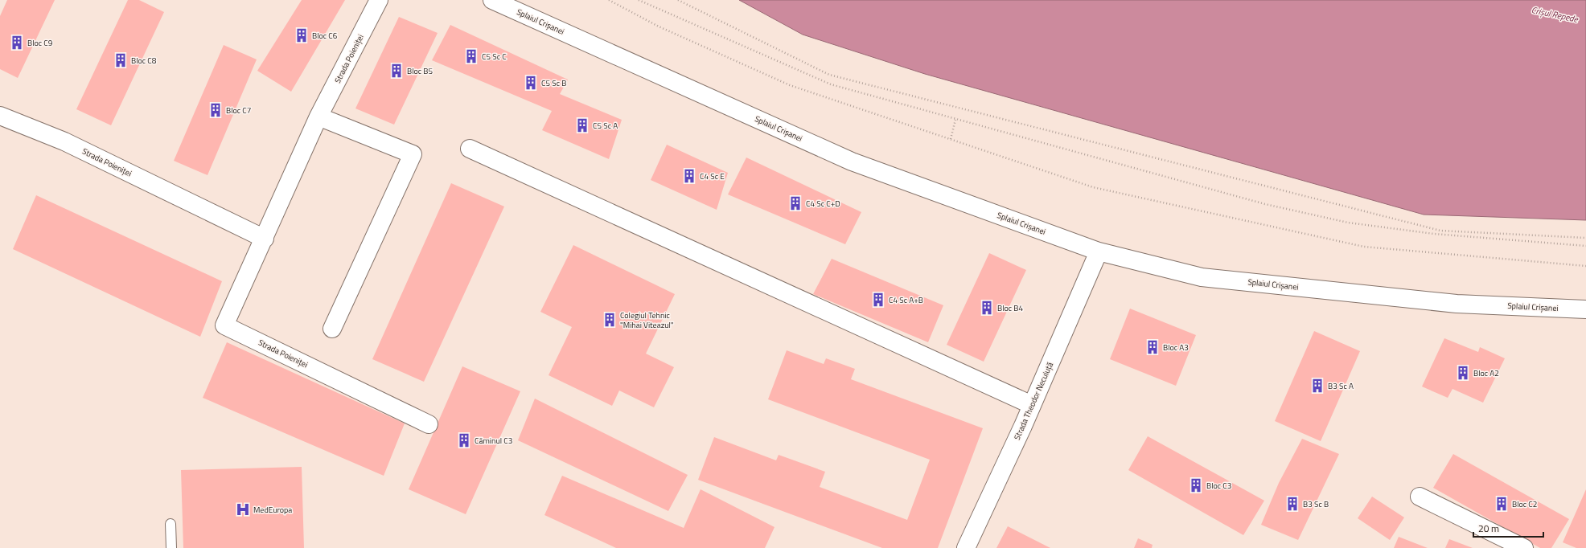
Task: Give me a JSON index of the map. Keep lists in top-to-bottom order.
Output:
{
  "streets": {
    "street": ["Splaiul Crișanei", "Strada Poieniței", "Strada Theodor Neculuță"]
  },
  "crossings": [
    ["Splaiul Crișanei", "Strada Theodor Neculuță"]
  ],
  "water": ["Crișul Repede"],
  "places": {
    "building": [
      "Bloc C6",
      "Bloc C9",
      "C5 Sc C",
      "Bloc C8",
      "Bloc B5",
      "C5 Sc B",
      "Bloc C7",
      "C5 Sc A",
      "C4 Sc E",
      "C4 Sc C+D",
      "C4 Sc A+B",
      "Bloc B4",
      "Colegiul Tehnic \"Mihai Viteazul\"",
      "Bloc A3",
      "Bloc A2",
      "B3 Sc A",
      "Căminul C3",
      "Bloc C3",
      "B3 Sc B",
      "Bloc C2"
    ],
    "hospital": ["MedEuropa"]
  },
  "scale_bar": "20 m"
}
